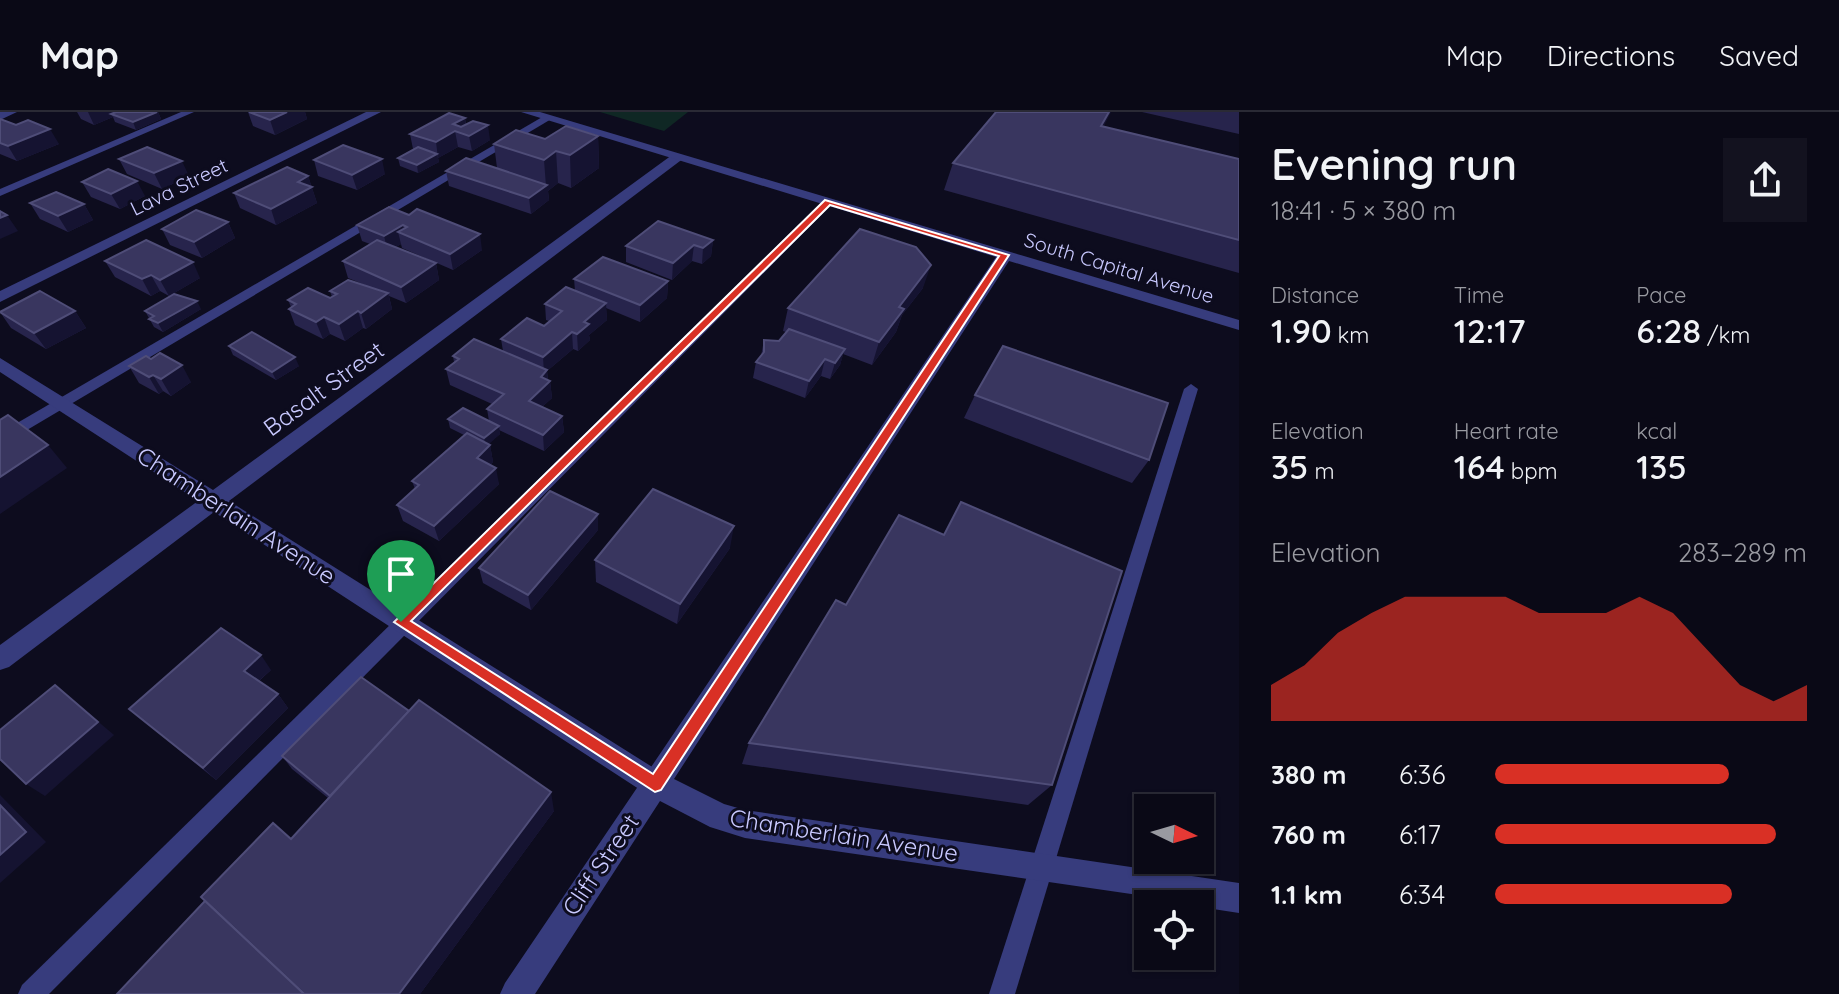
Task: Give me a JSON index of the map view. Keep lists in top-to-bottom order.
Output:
{
  "streets": {
    "street": [
      "Lava Street",
      "South Capital Avenue",
      "Basalt Street",
      "Chamberlain Avenue",
      "Cliff Street"
    ]
  },
  "crossings": [
    ["South Capital Avenue", "Basalt Street"],
    ["South Capital Avenue", "Cliff Street"],
    ["Basalt Street", "Chamberlain Avenue"],
    ["Chamberlain Avenue", "Cliff Street"]
  ],
  "north": "right",
  "page": {
    "header": "Map",
    "nav": ["Map", "Directions", "Saved"],
    "heading": ["Evening run", "18:41 · 5 × 380 m"],
    "stats": [
      ["Distance", "1.90 km"],
      ["Time", "12:17"],
      ["Pace", "6:28 /km"],
      ["Elevation", "35 m"],
      ["Heart rate", "164 bpm"],
      ["kcal", "135"]
    ],
    "chart": ["Elevation", "283–289 m"],
    "list": [
      {
        "name": "380 m",
        "note": "6:36"
      },
      {
        "name": "760 m",
        "note": "6:17"
      },
      {
        "name": "1.1 km",
        "note": "6:34"
      }
    ]
  }
}
